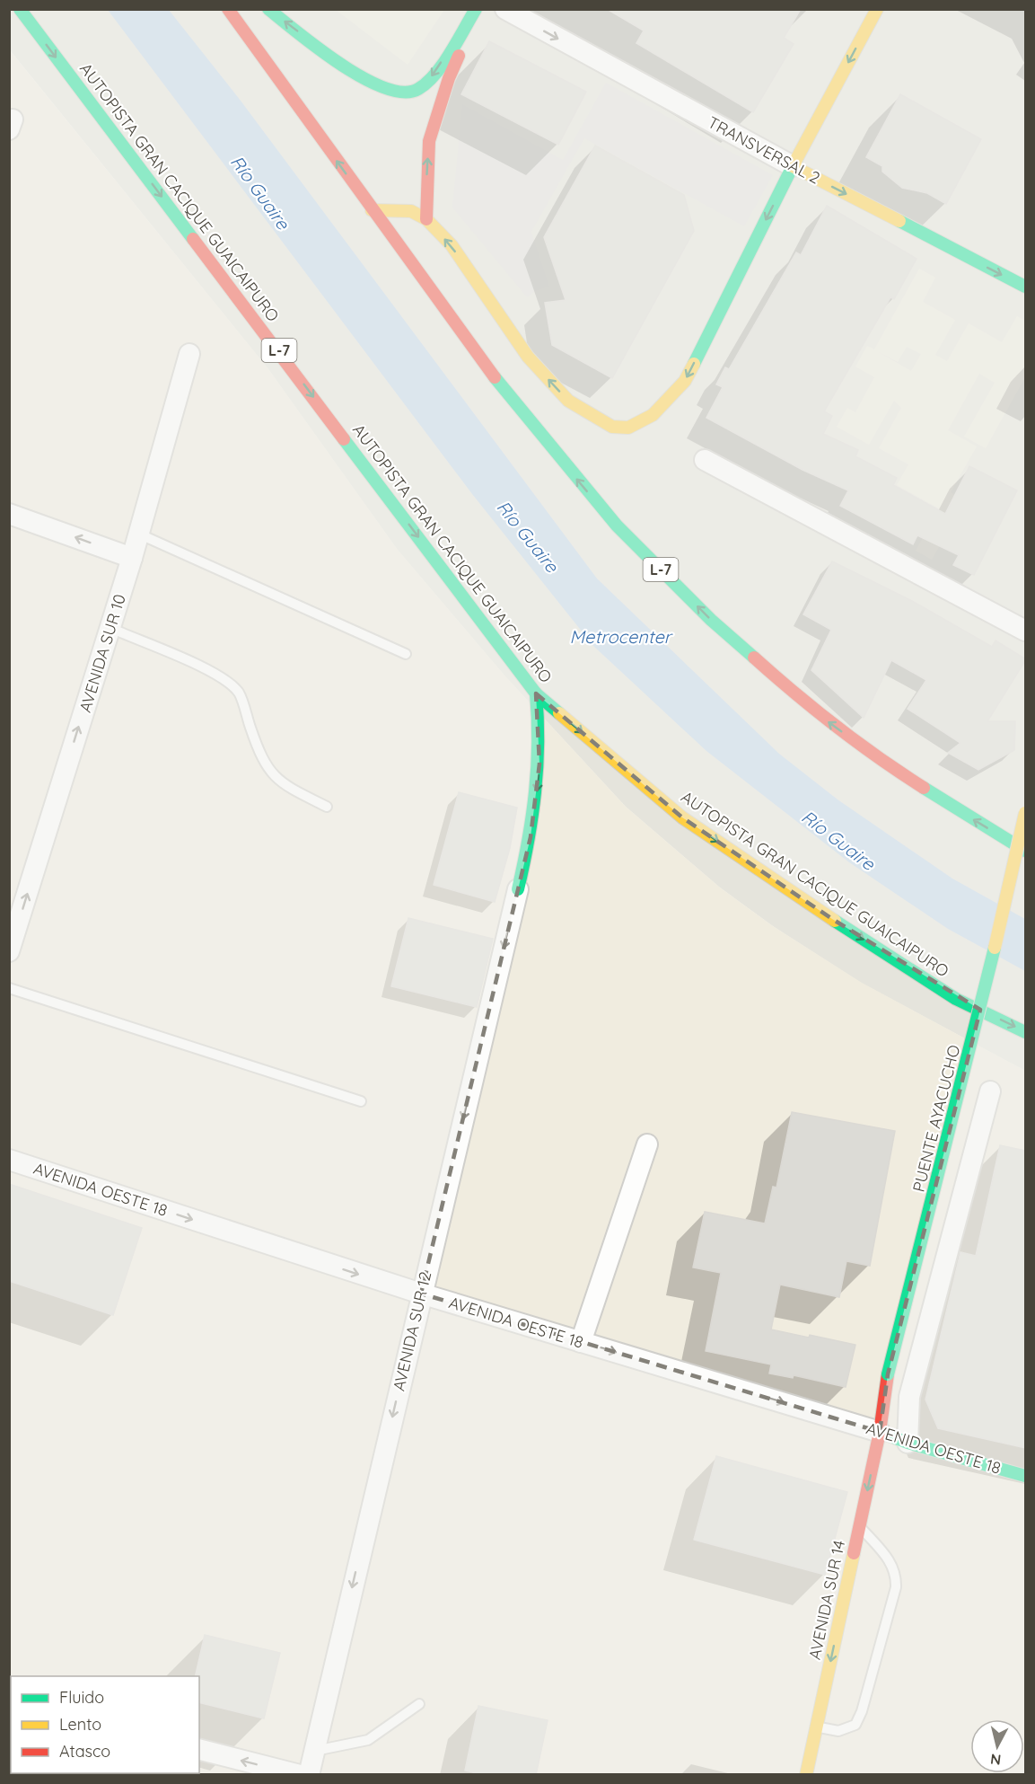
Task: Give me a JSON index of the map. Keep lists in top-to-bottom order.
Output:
{
  "streets": {
    "main road": [
      "TRANSVERSAL 2",
      "AUTOPISTA GRAN CACIQUE GUAICAIPURO",
      "L-7",
      "PUENTE AYACUCHO",
      "AVENIDA OESTE 18",
      "AVENIDA SUR 14"
    ],
    "street": ["AVENIDA SUR 10", "AVENIDA SUR 12"]
  },
  "crossings": [
    ["PUENTE AYACUCHO", "AVENIDA OESTE 18"],
    ["PUENTE AYACUCHO", "AVENIDA SUR 14"],
    ["AVENIDA OESTE 18", "AVENIDA SUR 12"],
    ["AVENIDA OESTE 18", "AVENIDA SUR 14"]
  ],
  "one_way": [
    "TRANSVERSAL 2",
    "AUTOPISTA GRAN CACIQUE GUAICAIPURO",
    "AVENIDA SUR 10",
    "AVENIDA OESTE 18",
    "AVENIDA SUR 12",
    "AVENIDA SUR 14"
  ],
  "water": ["Río Guaire", "Metrocenter"],
  "legend": ["Fluido", "Lento", "Atasco"],
  "north": "bottom"
}
